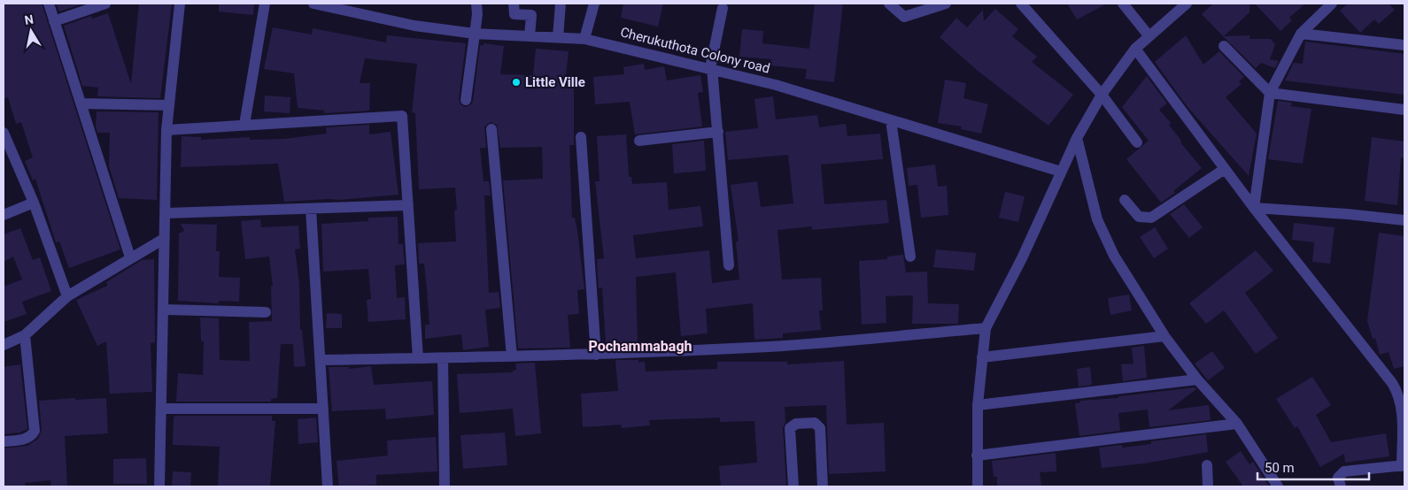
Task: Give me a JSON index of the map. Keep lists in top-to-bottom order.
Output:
{
  "streets": {
    "street": ["Cherukuthota Colony road"]
  },
  "districts": ["Pochammabagh"],
  "places": ["Little Ville"],
  "scale_bar": "50 m",
  "north": "top"
}
